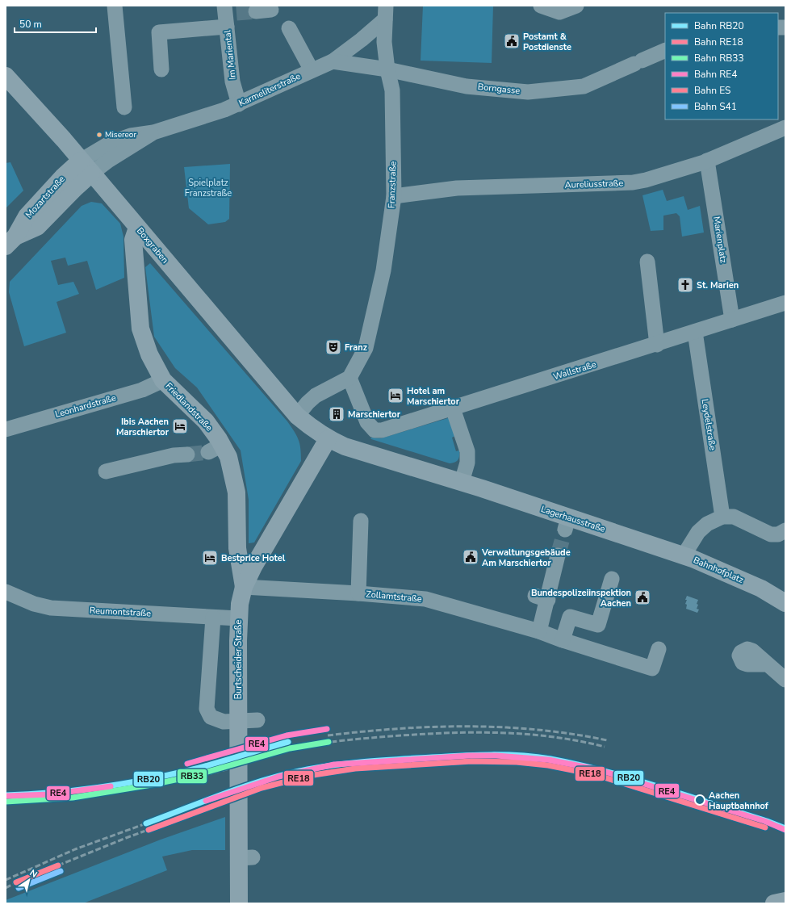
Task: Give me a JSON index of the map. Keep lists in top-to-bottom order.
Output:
{
  "streets": {
    "main road": [
      "Mozartstraße",
      "Boxgraben",
      "Friedlandstraße",
      "Lagerhausstraße",
      "Bahnhofplatz",
      "Burtscheider Straße"
    ],
    "street": [
      "Im Mariental",
      "Borngasse",
      "Karmeliterstraße",
      "Aureliusstraße",
      "Franzstraße",
      "Marienplatz",
      "Wallstraße",
      "Leonhardstraße",
      "Leydelstraße",
      "Zollamtstraße",
      "Reumontstraße"
    ]
  },
  "crossings": [
    ["Im Mariental", "Karmeliterstraße"],
    ["Borngasse", "Franzstraße"],
    ["Karmeliterstraße", "Franzstraße"],
    ["Karmeliterstraße", "Mozartstraße"],
    ["Karmeliterstraße", "Boxgraben"],
    ["Aureliusstraße", "Franzstraße"],
    ["Aureliusstraße", "Marienplatz"],
    ["Franzstraße", "Wallstraße"],
    ["Mozartstraße", "Boxgraben"],
    ["Marienplatz", "Wallstraße"],
    ["Boxgraben", "Friedlandstraße"],
    ["Boxgraben", "Lagerhausstraße"],
    ["Wallstraße", "Leydelstraße"],
    ["Leonhardstraße", "Friedlandstraße"],
    ["Friedlandstraße", "Zollamtstraße"],
    ["Friedlandstraße", "Burtscheider Straße"],
    ["Leydelstraße", "Bahnhofplatz"],
    ["Lagerhausstraße", "Bahnhofplatz"],
    ["Lagerhausstraße", "Burtscheider Straße"],
    ["Zollamtstraße", "Burtscheider Straße"],
    ["Reumontstraße", "Burtscheider Straße"]
  ],
  "parks": ["Spielplatz Franzstraße"],
  "places": {
    "public building": ["Postamt & Postdienste", "Verwaltungsgebäude Am Marschiertor", "Bundespolizeiinspektion Aachen"],
    "other": ["Misereor", "Aachen Hauptbahnhof"],
    "church": ["St. Marien"],
    "theatre": ["Franz"],
    "hotel": ["Hotel am Marschiertor", "Ibis Aachen Marschiertor", "Bestprice Hotel"],
    "building": ["Marschiertor"]
  },
  "lines": [
    "rail line RE4",
    "rail line RB20",
    "rail line RB33",
    "rail line RE18",
    "rail line ES",
    "rail line S41"
  ],
  "legend": [
    "Bahn RB20",
    "Bahn RE18",
    "Bahn RB33",
    "Bahn RE4",
    "Bahn ES",
    "Bahn S41"
  ],
  "scale_bar": "50 m",
  "north": "top right"
}
